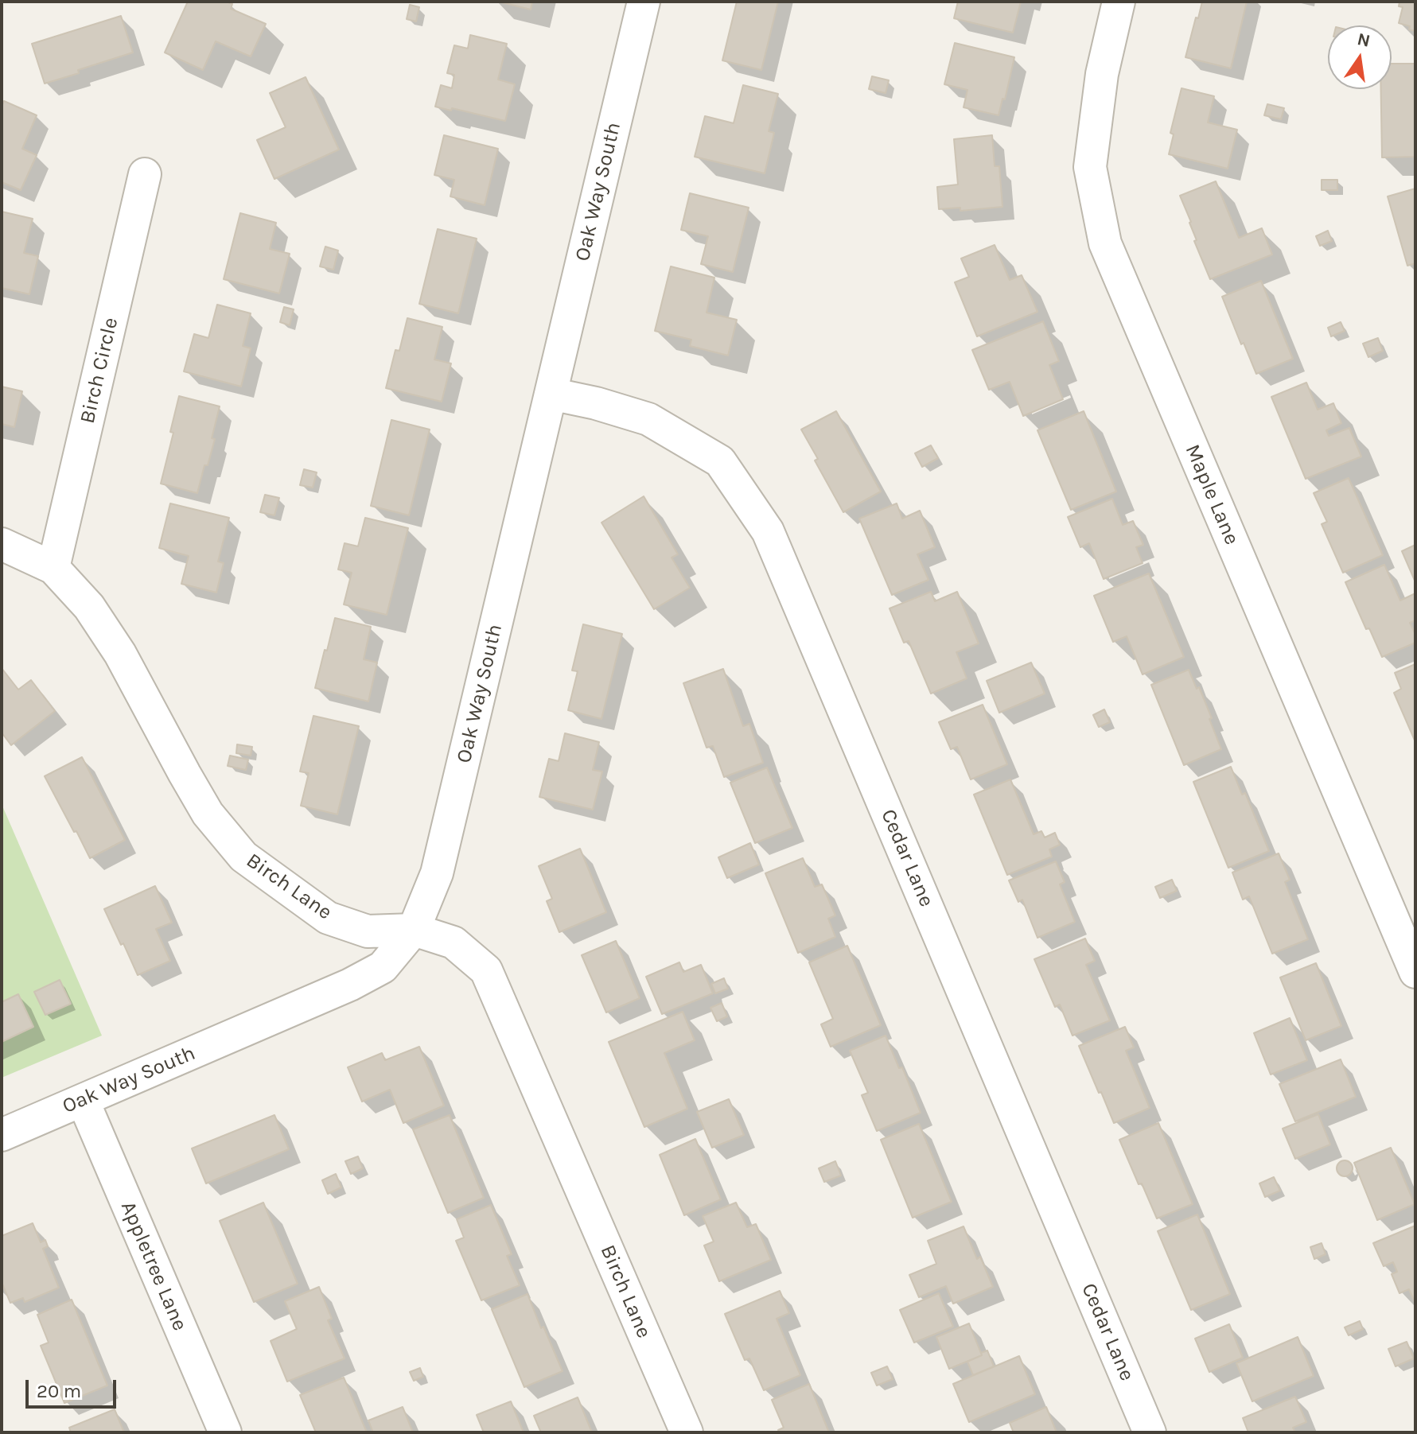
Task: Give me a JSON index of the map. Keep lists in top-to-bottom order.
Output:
{
  "streets": {
    "street": [
      "Oak Way South",
      "Birch Circle",
      "Maple Lane",
      "Cedar Lane",
      "Birch Lane",
      "Appletree Lane"
    ]
  },
  "crossings": [
    ["Oak Way South", "Cedar Lane"],
    ["Oak Way South", "Birch Lane"],
    ["Oak Way South", "Appletree Lane"],
    ["Birch Circle", "Birch Lane"]
  ],
  "scale_bar": "20 m",
  "north": "top"
}
